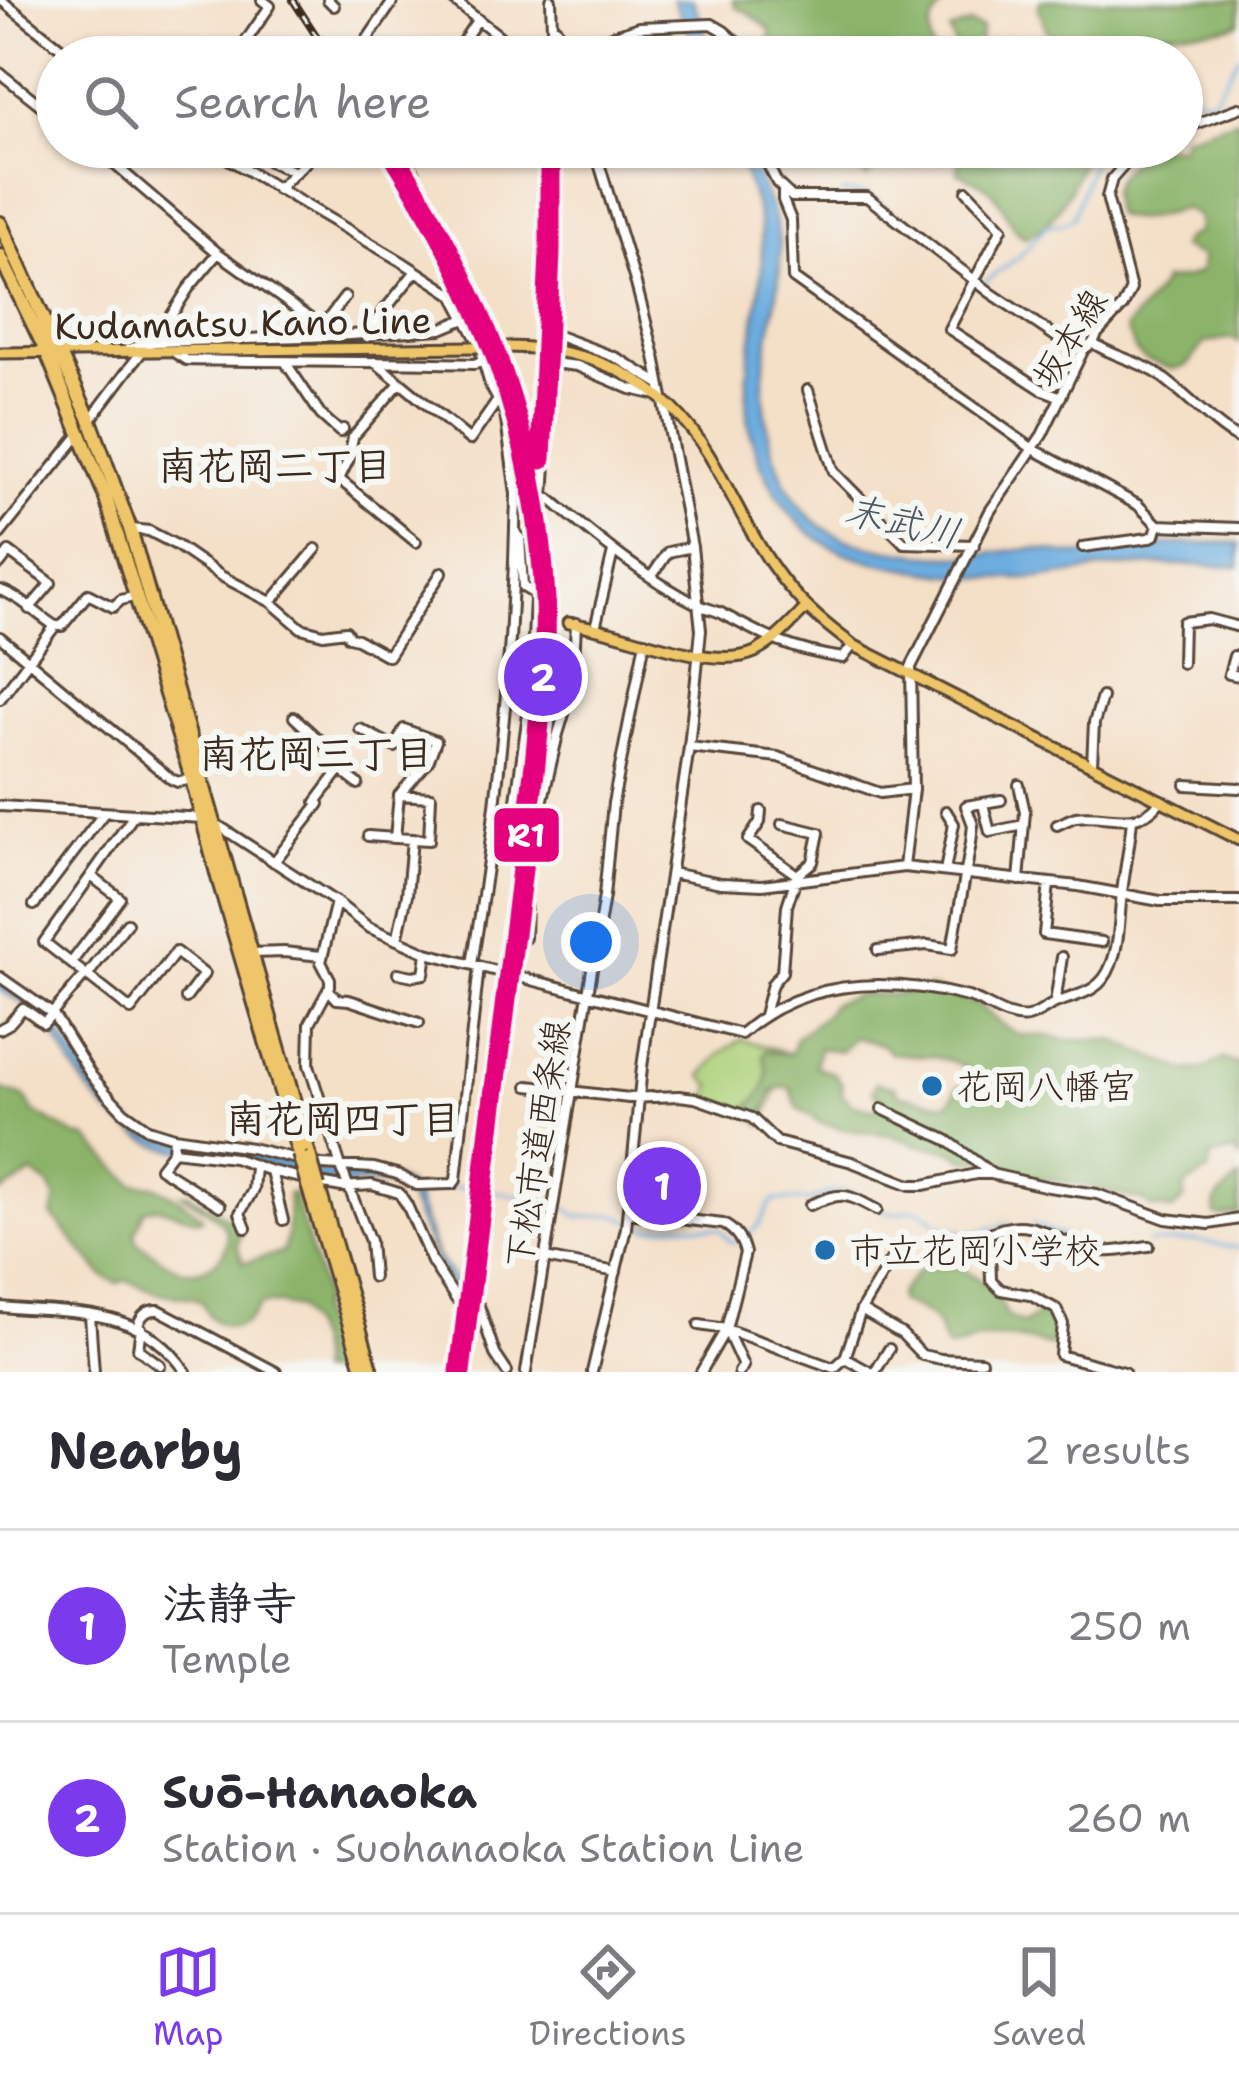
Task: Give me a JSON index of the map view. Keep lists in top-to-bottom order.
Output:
{
  "streets": {
    "main road": ["Kudamatsu Kano Line"],
    "street": ["坂本線", "下松市道西条線"]
  },
  "crossings": [
    ["Kudamatsu Kano Line", "坂本線"]
  ],
  "districts": ["南花岡二丁目", "南花岡三丁目", "南花岡四丁目"],
  "water": ["末武川"],
  "places": ["花岡八幡宮", "市立花岡小学校"],
  "lines": ["transit line R1"],
  "page": {
    "search": "Search here",
    "pins": ["2", "1"],
    "heading": ["Nearby", "2 results"],
    "list": [
      {
        "mark": "1",
        "name": "法静寺",
        "note": "Temple",
        "value": "250 m"
      },
      {
        "mark": "2",
        "name": "Suō-Hanaoka",
        "note": "Station · Suohanaoka Station Line",
        "value": "260 m"
      }
    ],
    "nav": ["Map", "Directions", "Saved"]
  }
}
